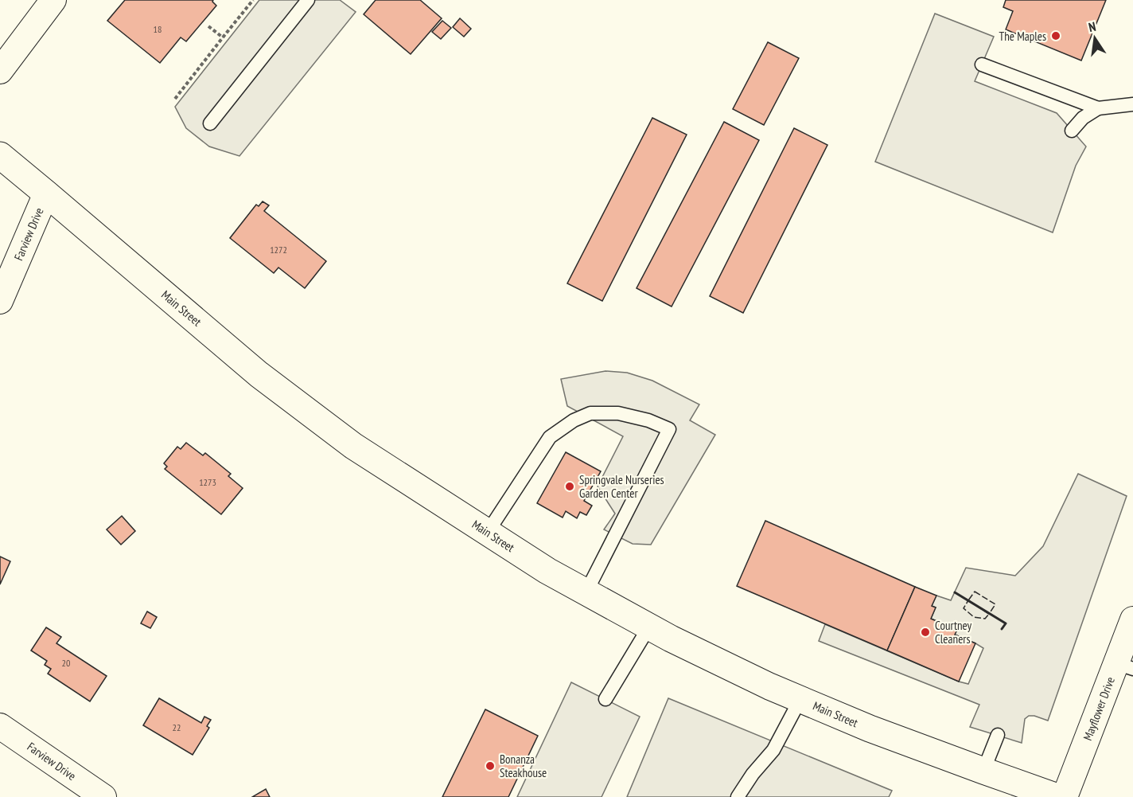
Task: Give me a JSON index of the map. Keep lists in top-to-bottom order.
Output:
{
  "streets": {
    "highway": ["Main Street"],
    "street": ["Farview Drive", "Mayflower Drive"]
  },
  "crossings": [
    ["Farview Drive", "Main Street"]
  ],
  "places": [
    "The Maples",
    "Springvale Nurseries Garden Center",
    "Courtney Cleaners",
    "Bonanza Steakhouse"
  ],
  "house_numbers": [
    "18",
    "1272",
    "1273",
    "20",
    "22"
  ],
  "north": "top"
}
